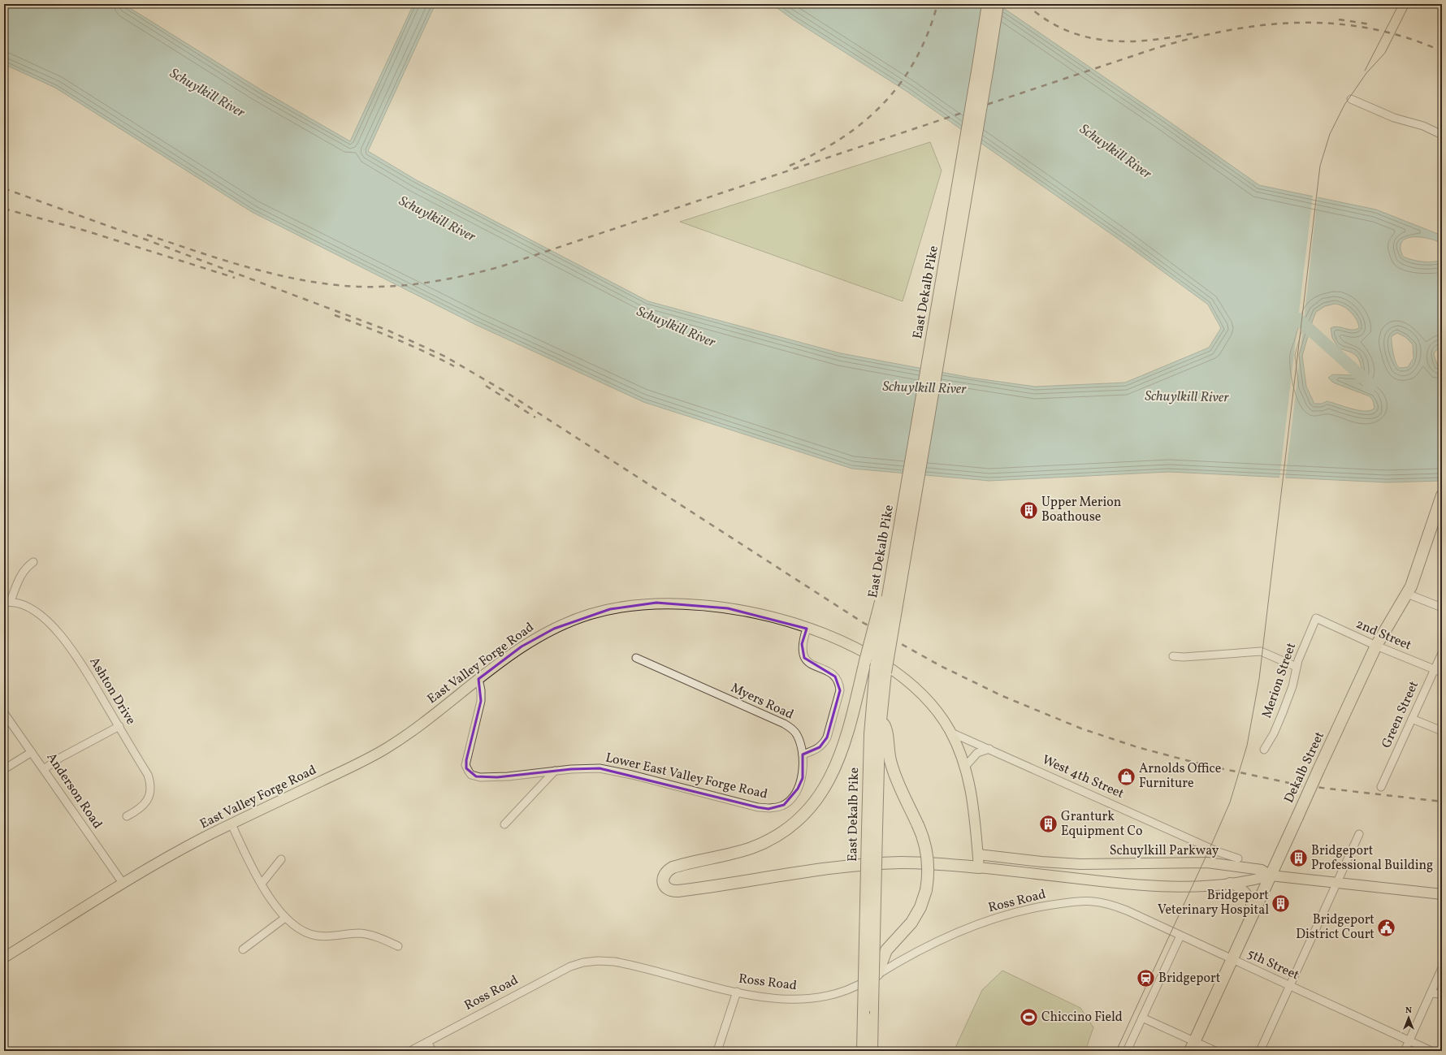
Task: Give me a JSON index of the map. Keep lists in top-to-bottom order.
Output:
{
  "streets": {
    "highway": ["East Dekalb Pike", "Dekalb Street"],
    "main road": ["East Valley Forge Road", "Schuylkill Parkway"],
    "street": [
      "2nd Street",
      "Merion Street",
      "Ashton Drive",
      "Myers Road",
      "Green Street",
      "Lower East Valley Forge Road",
      "West 4th Street",
      "Anderson Road",
      "Ross Road",
      "5th Street"
    ]
  },
  "crossings": [
    ["2nd Street", "Merion Street"],
    ["2nd Street", "Green Street"],
    ["2nd Street", "Dekalb Street"],
    ["East Valley Forge Road", "Lower East Valley Forge Road"],
    ["East Valley Forge Road", "West 4th Street"],
    ["East Valley Forge Road", "Anderson Road"],
    ["East Valley Forge Road", "Schuylkill Parkway"],
    ["Myers Road", "Lower East Valley Forge Road"],
    ["Dekalb Street", "Schuylkill Parkway"],
    ["Dekalb Street", "5th Street"],
    ["Ross Road", "5th Street"]
  ],
  "water": ["Schuylkill River"],
  "places": {
    "building": [
      "Upper Merion Boathouse",
      "Granturk Equipment Co",
      "Bridgeport Professional Building",
      "Bridgeport Veterinary Hospital"
    ],
    "shop": ["Arnolds Office Furniture"],
    "public building": ["Bridgeport District Court"],
    "station": ["Bridgeport"],
    "sports": ["Chiccino Field"]
  },
  "north": "top"
}
